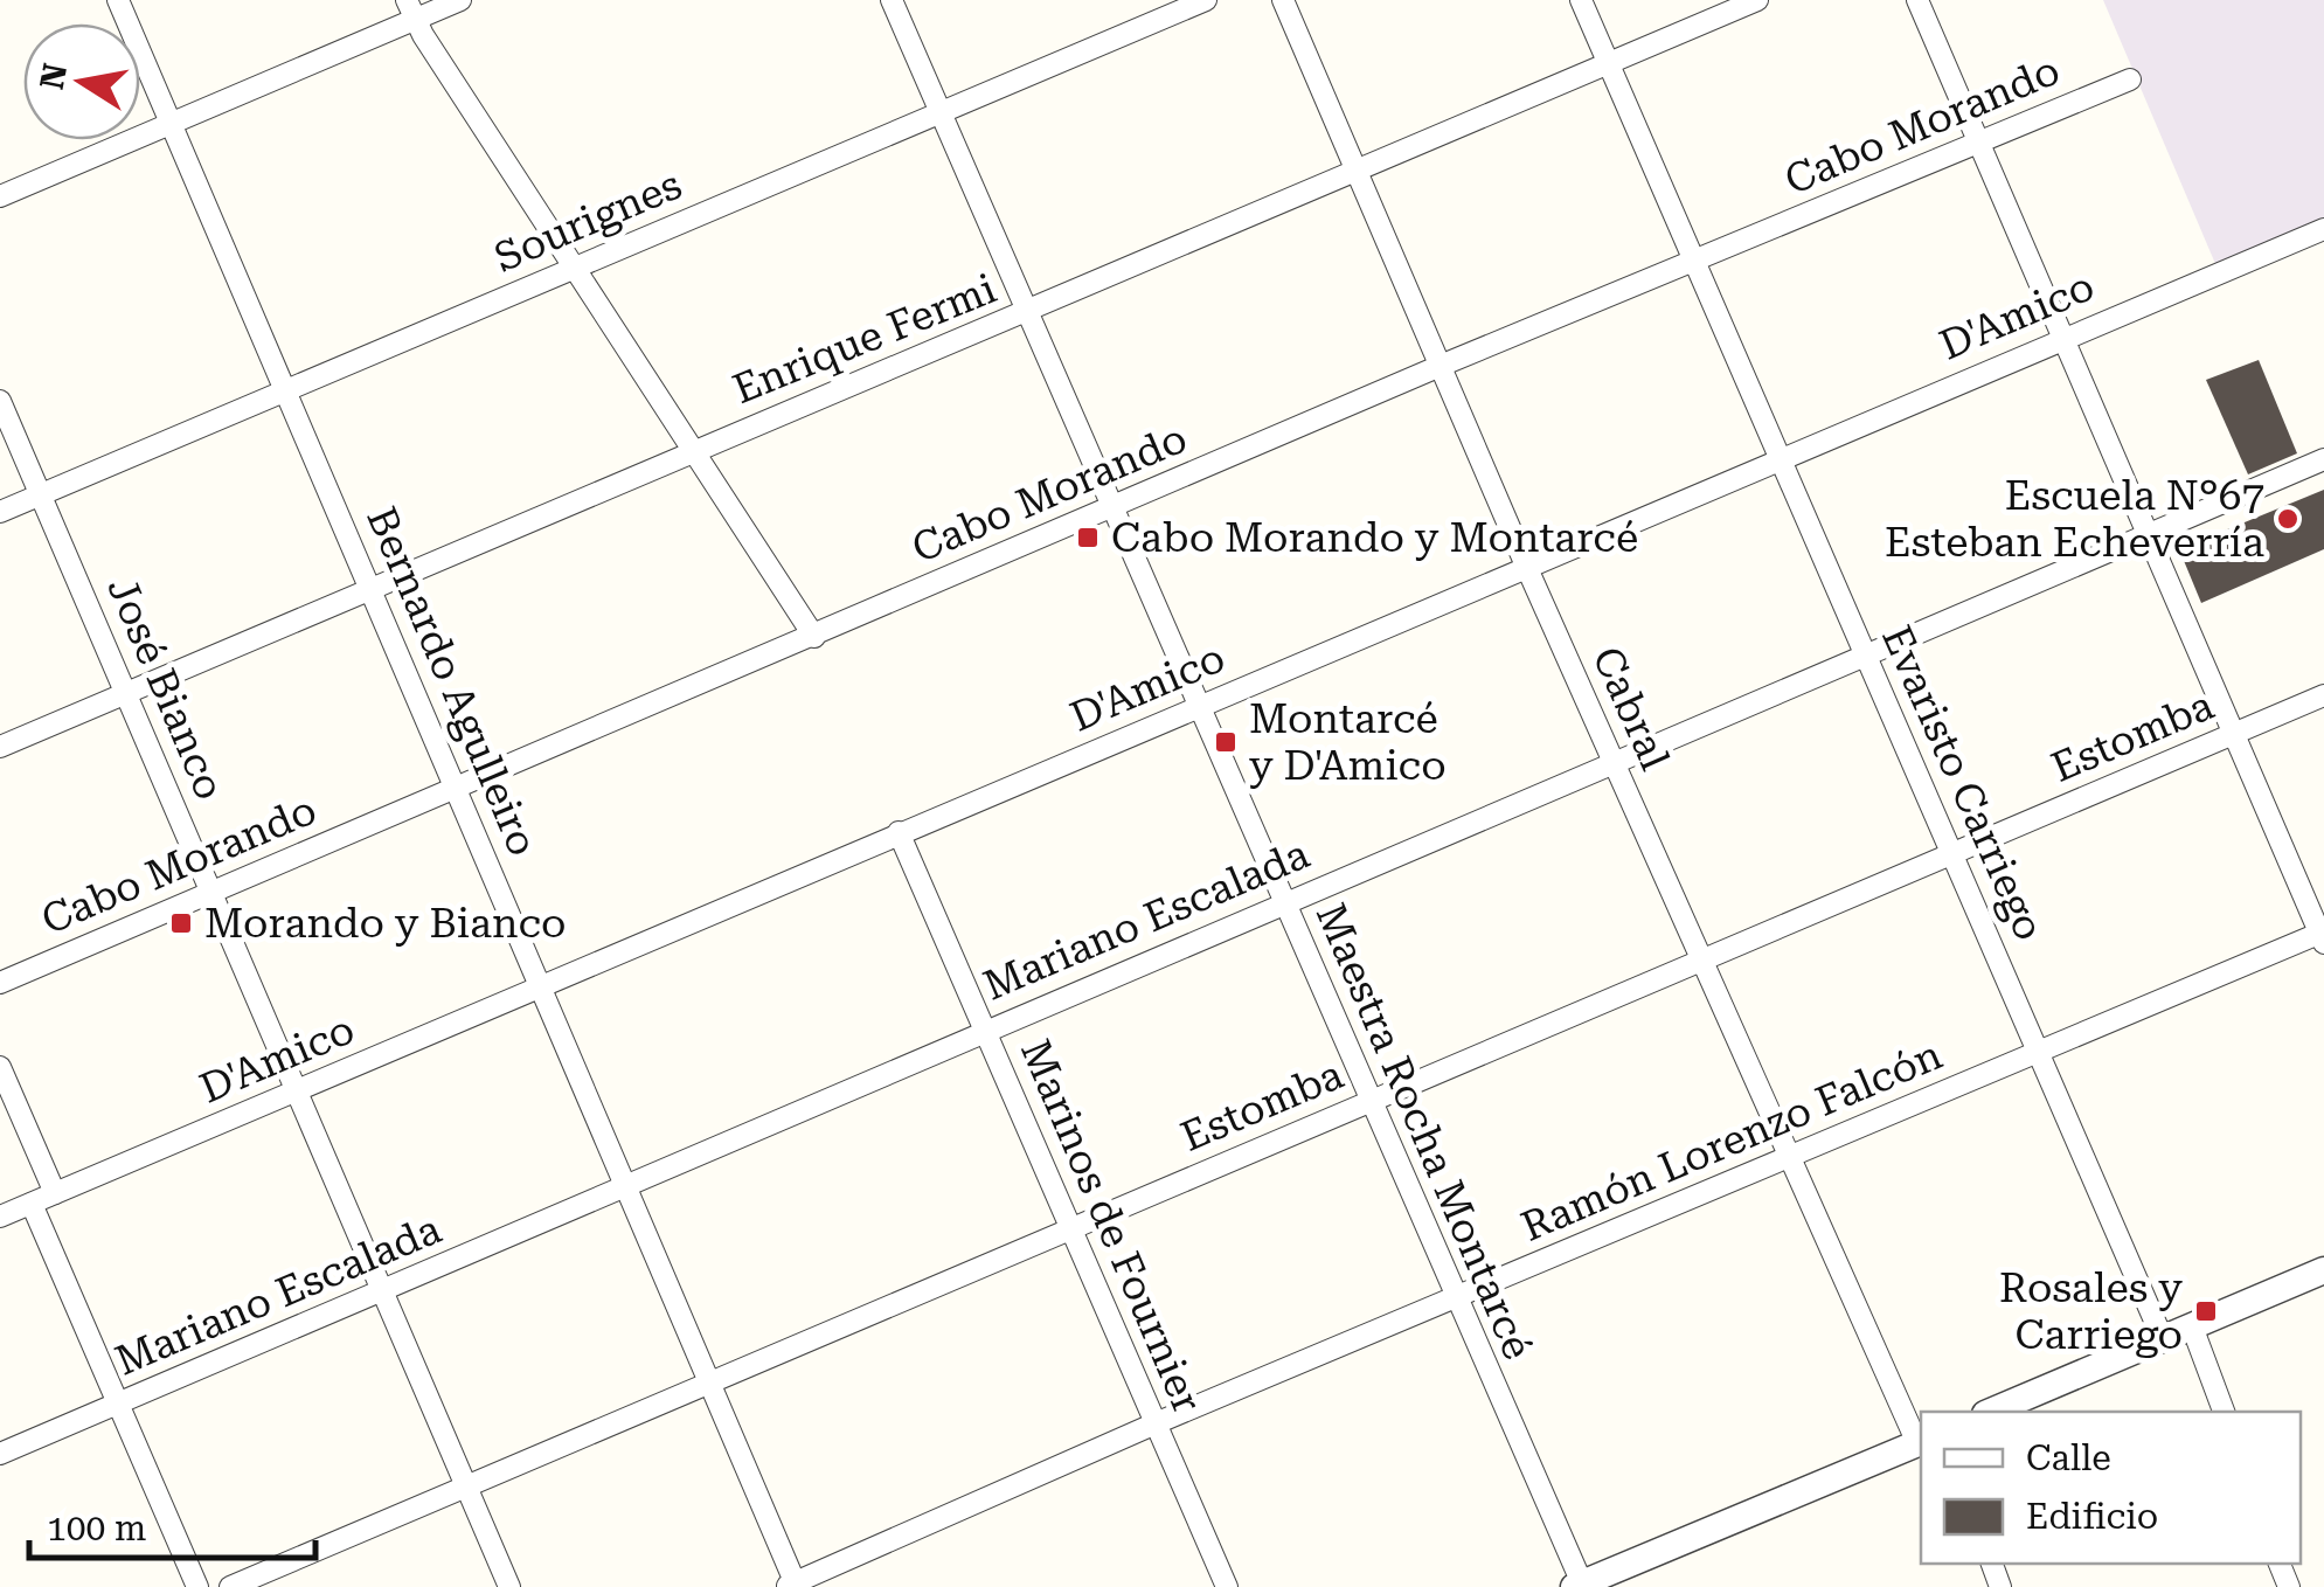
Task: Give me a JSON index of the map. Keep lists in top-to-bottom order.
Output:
{
  "streets": {
    "street": [
      "Cabo Morando",
      "Sourignes",
      "D'Amico",
      "Enrique Fermi",
      "Bernardo Agulleiro",
      "José Bianco",
      "Cabral",
      "Estomba",
      "Evaristo Carriego",
      "Mariano Escalada",
      "Maestra Rocha Montarcé",
      "Ramón Lorenzo Falcón",
      "Marinos de Fournier"
    ]
  },
  "crossings": [
    ["Cabo Morando", "Bernardo Agulleiro"],
    ["Cabo Morando", "José Bianco"],
    ["Cabo Morando", "Cabral"],
    ["Cabo Morando", "Evaristo Carriego"],
    ["Cabo Morando", "Maestra Rocha Montarcé"],
    ["Sourignes", "Bernardo Agulleiro"],
    ["Sourignes", "José Bianco"],
    ["Sourignes", "Maestra Rocha Montarcé"],
    ["D'Amico", "Bernardo Agulleiro"],
    ["D'Amico", "José Bianco"],
    ["D'Amico", "Cabral"],
    ["D'Amico", "Evaristo Carriego"],
    ["D'Amico", "Maestra Rocha Montarcé"],
    ["D'Amico", "Marinos de Fournier"],
    ["Enrique Fermi", "Bernardo Agulleiro"],
    ["Enrique Fermi", "José Bianco"],
    ["Enrique Fermi", "Cabral"],
    ["Enrique Fermi", "Evaristo Carriego"],
    ["Enrique Fermi", "Maestra Rocha Montarcé"],
    ["Bernardo Agulleiro", "Estomba"],
    ["Bernardo Agulleiro", "Mariano Escalada"],
    ["Bernardo Agulleiro", "Ramón Lorenzo Falcón"],
    ["José Bianco", "Estomba"],
    ["José Bianco", "Mariano Escalada"],
    ["Cabral", "Estomba"],
    ["Cabral", "Mariano Escalada"],
    ["Cabral", "Ramón Lorenzo Falcón"],
    ["Estomba", "Evaristo Carriego"],
    ["Estomba", "Maestra Rocha Montarcé"],
    ["Estomba", "Marinos de Fournier"],
    ["Evaristo Carriego", "Mariano Escalada"],
    ["Evaristo Carriego", "Ramón Lorenzo Falcón"],
    ["Mariano Escalada", "Maestra Rocha Montarcé"],
    ["Mariano Escalada", "Marinos de Fournier"],
    ["Maestra Rocha Montarcé", "Ramón Lorenzo Falcón"],
    ["Ramón Lorenzo Falcón", "Marinos de Fournier"]
  ],
  "places": {
    "other": ["Escuela N°67 Esteban Echeverría"],
    "transit": [
      "Cabo Morando y Montarcé",
      "Montarcé y D'Amico",
      "Morando y Bianco",
      "Rosales y Carriego"
    ]
  },
  "legend": ["Calle", "Edificio"],
  "scale_bar": "100 m",
  "north": "left"
}
